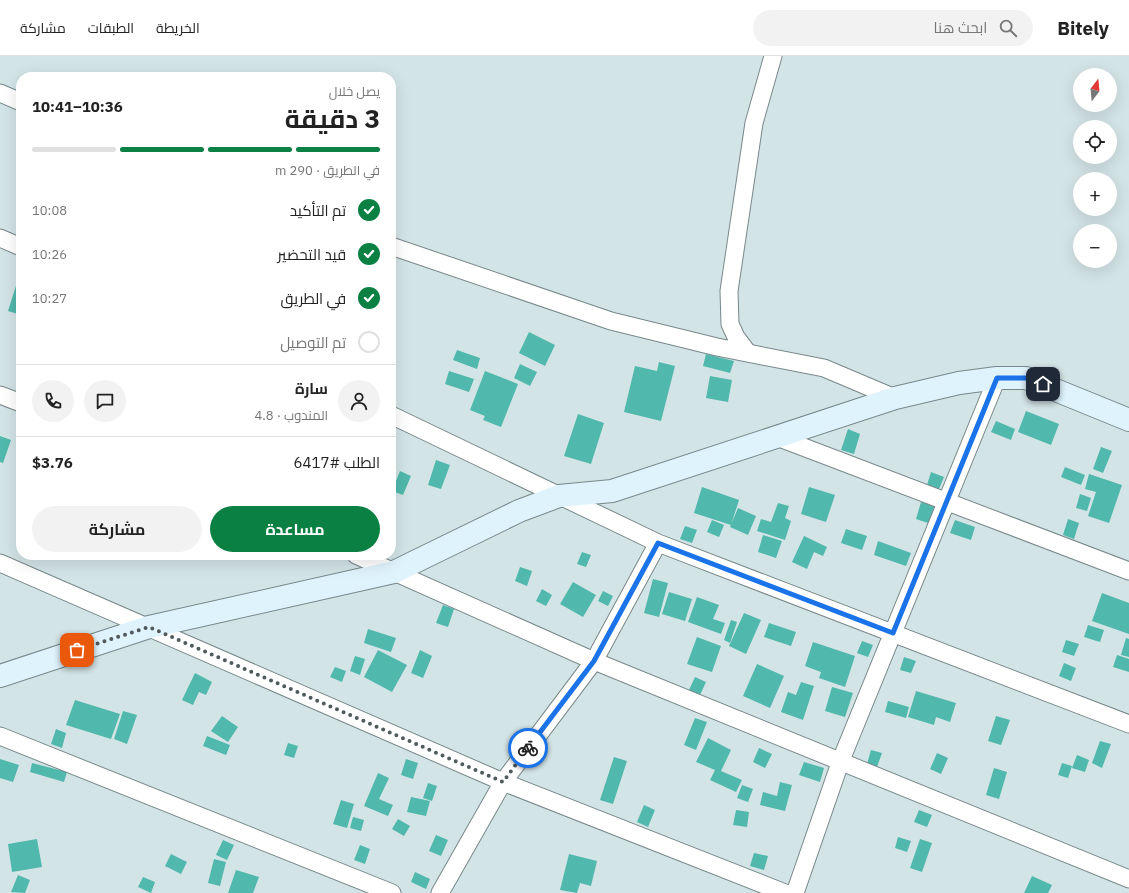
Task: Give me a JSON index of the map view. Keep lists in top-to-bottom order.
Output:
{
  "north": "top",
  "page": {
    "header": "Bitely",
    "search": "ابحث هنا",
    "nav": ["الخريطة", "الطبقات", "مشاركة"],
    "map_buttons": ["+", "−"],
    "heading": ["3 دقيقة", "يصل خلال", "10:36–10:41"],
    "panel": [
      "سارة",
      "المندوب · 4.8",
      "الطلب #6417",
      "$3.76"
    ],
    "bar": "في الطريق · 290 m",
    "list": [
      ["تم التأكيد", "10:08"],
      ["قيد التحضير", "10:26"],
      ["في الطريق", "10:27"],
      "تم التوصيل"
    ],
    "buttons": ["مساعدة", "مشاركة"]
  }
}
